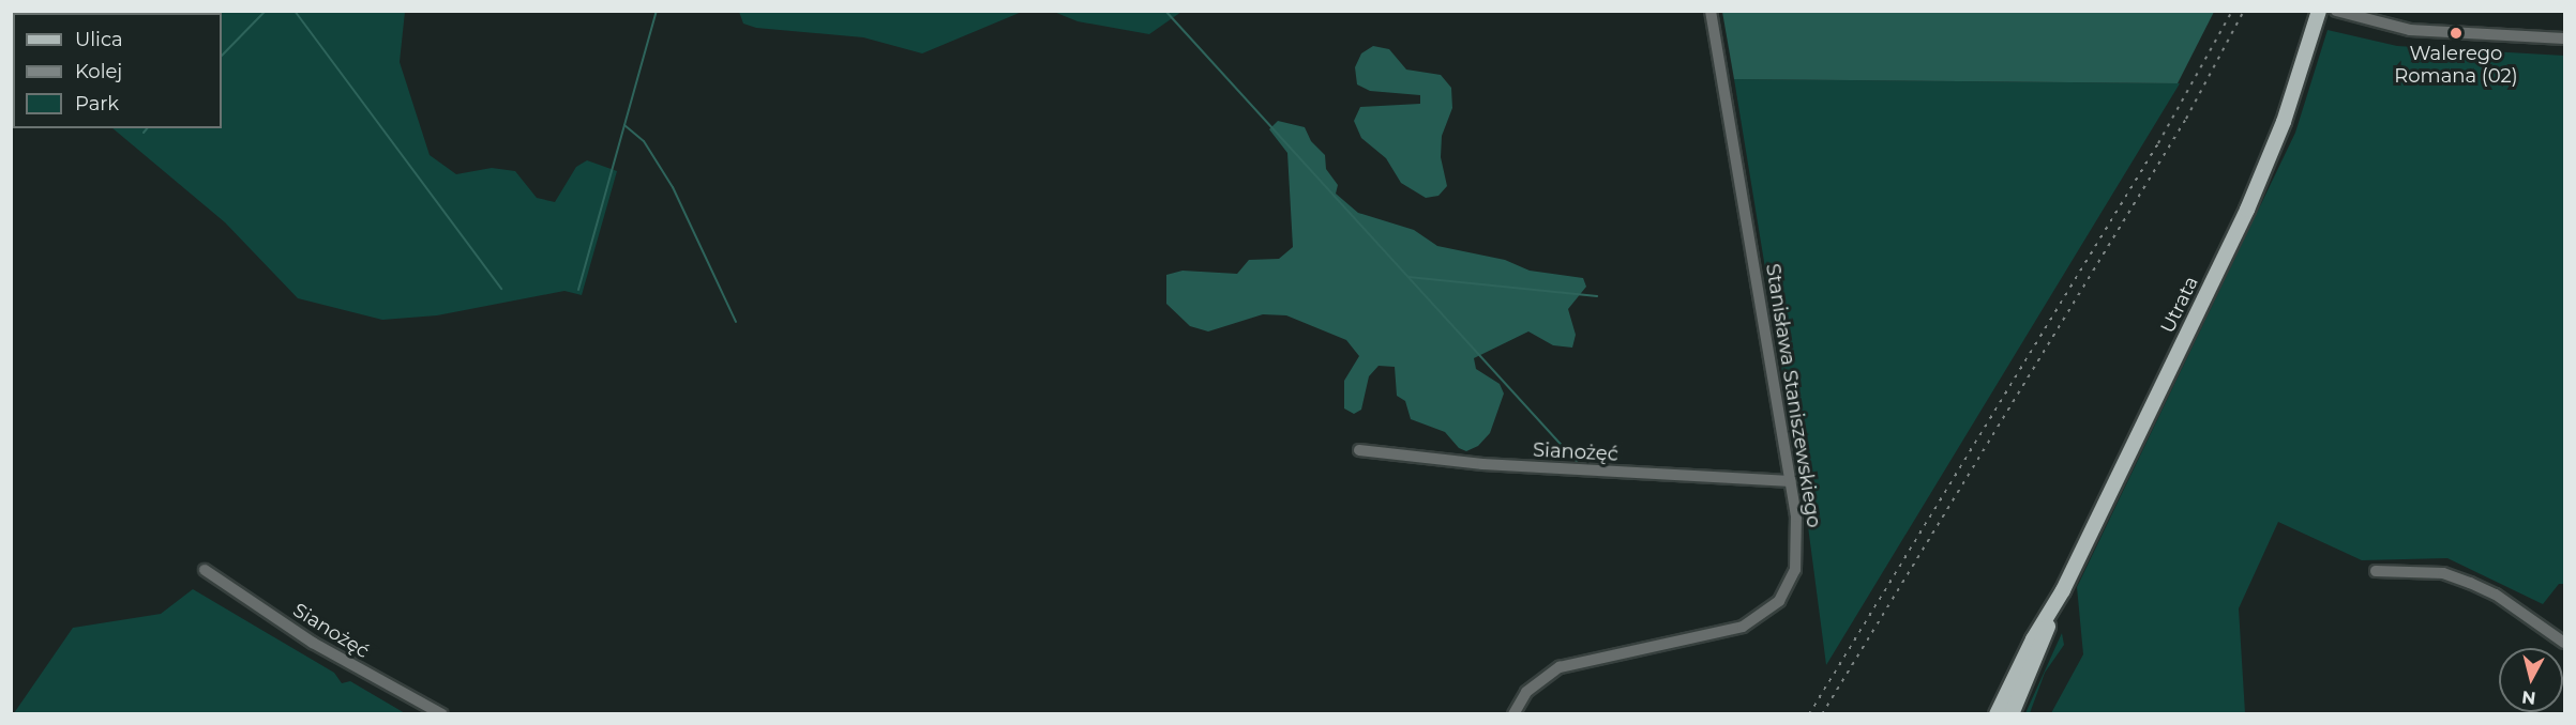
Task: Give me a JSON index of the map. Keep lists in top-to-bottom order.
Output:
{
  "streets": {
    "main road": ["Utrata"],
    "street": ["Stanisława Staniszewskiego", "Sianożęć"]
  },
  "crossings": [
    ["Stanisława Staniszewskiego", "Sianożęć"]
  ],
  "places": ["Walerego Romana (02)"],
  "legend": ["Ulica", "Kolej", "Park"],
  "north": "bottom"
}
